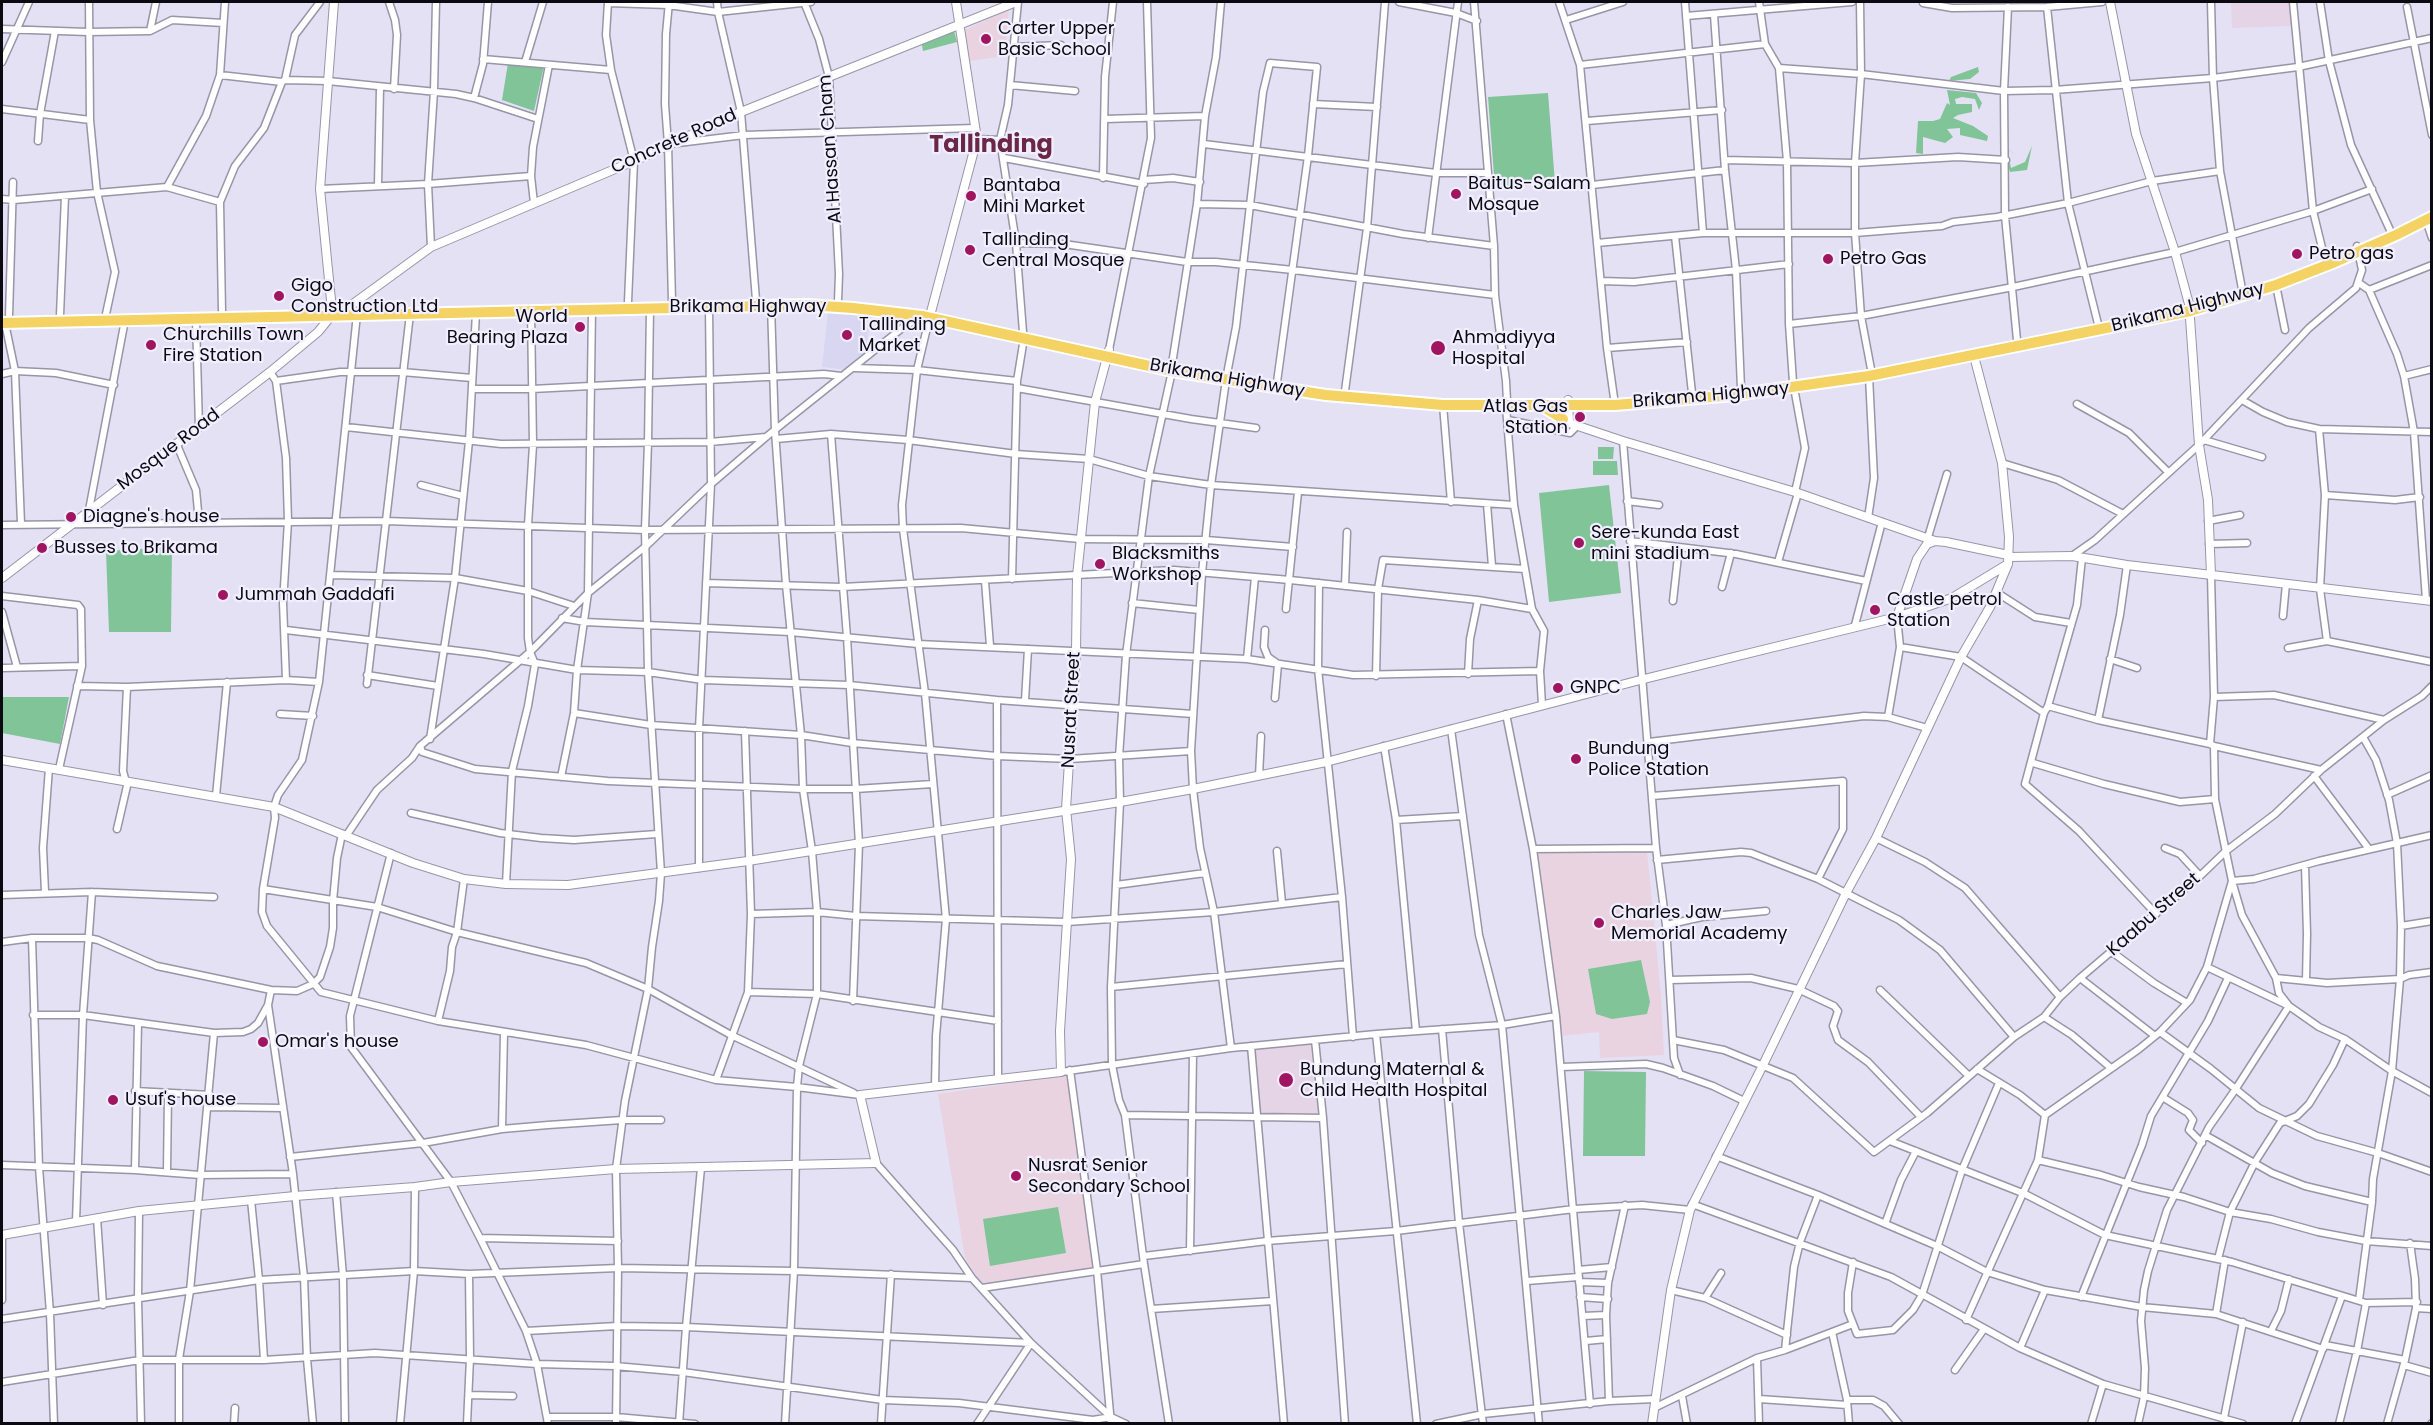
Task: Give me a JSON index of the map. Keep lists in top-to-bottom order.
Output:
{
  "streets": {
    "highway": ["Brikama Highway"],
    "street": [
      "Concrete Road",
      "Al Hassan Cham",
      "Mosque Road",
      "Nusrat Street",
      "Kaabu Street"
    ]
  },
  "crossings": [
    ["Concrete Road", "Al Hassan Cham"],
    ["Concrete Road", "Brikama Highway"],
    ["Al Hassan Cham", "Brikama Highway"],
    ["Brikama Highway", "Mosque Road"],
    ["Brikama Highway", "Nusrat Street"]
  ],
  "districts": ["Tallinding"],
  "places": [
    "Carter Upper Basic School",
    "Baitus-Salam Mosque",
    "Bantaba Mini Market",
    "Tallinding Central Mosque",
    "Petro gas",
    "Petro Gas",
    "Gigo Construction Ltd",
    "World Bearing Plaza",
    "Tallinding Market",
    "Churchills Town Fire Station",
    "Ahmadiyya Hospital",
    "Atlas Gas Station",
    "Diagne's house",
    "Sere-kunda East mini stadium",
    "Busses to Brikama",
    "Blacksmiths Workshop",
    "Jummah Gaddafi",
    "Castle petrol Station",
    "GNPC",
    "Bundung Police Station",
    "Charles Jaw Memorial Academy",
    "Omar's house",
    "Bundung Maternal & Child Health Hospital",
    "Usuf's house",
    "Nusrat Senior Secondary School"
  ]
}
